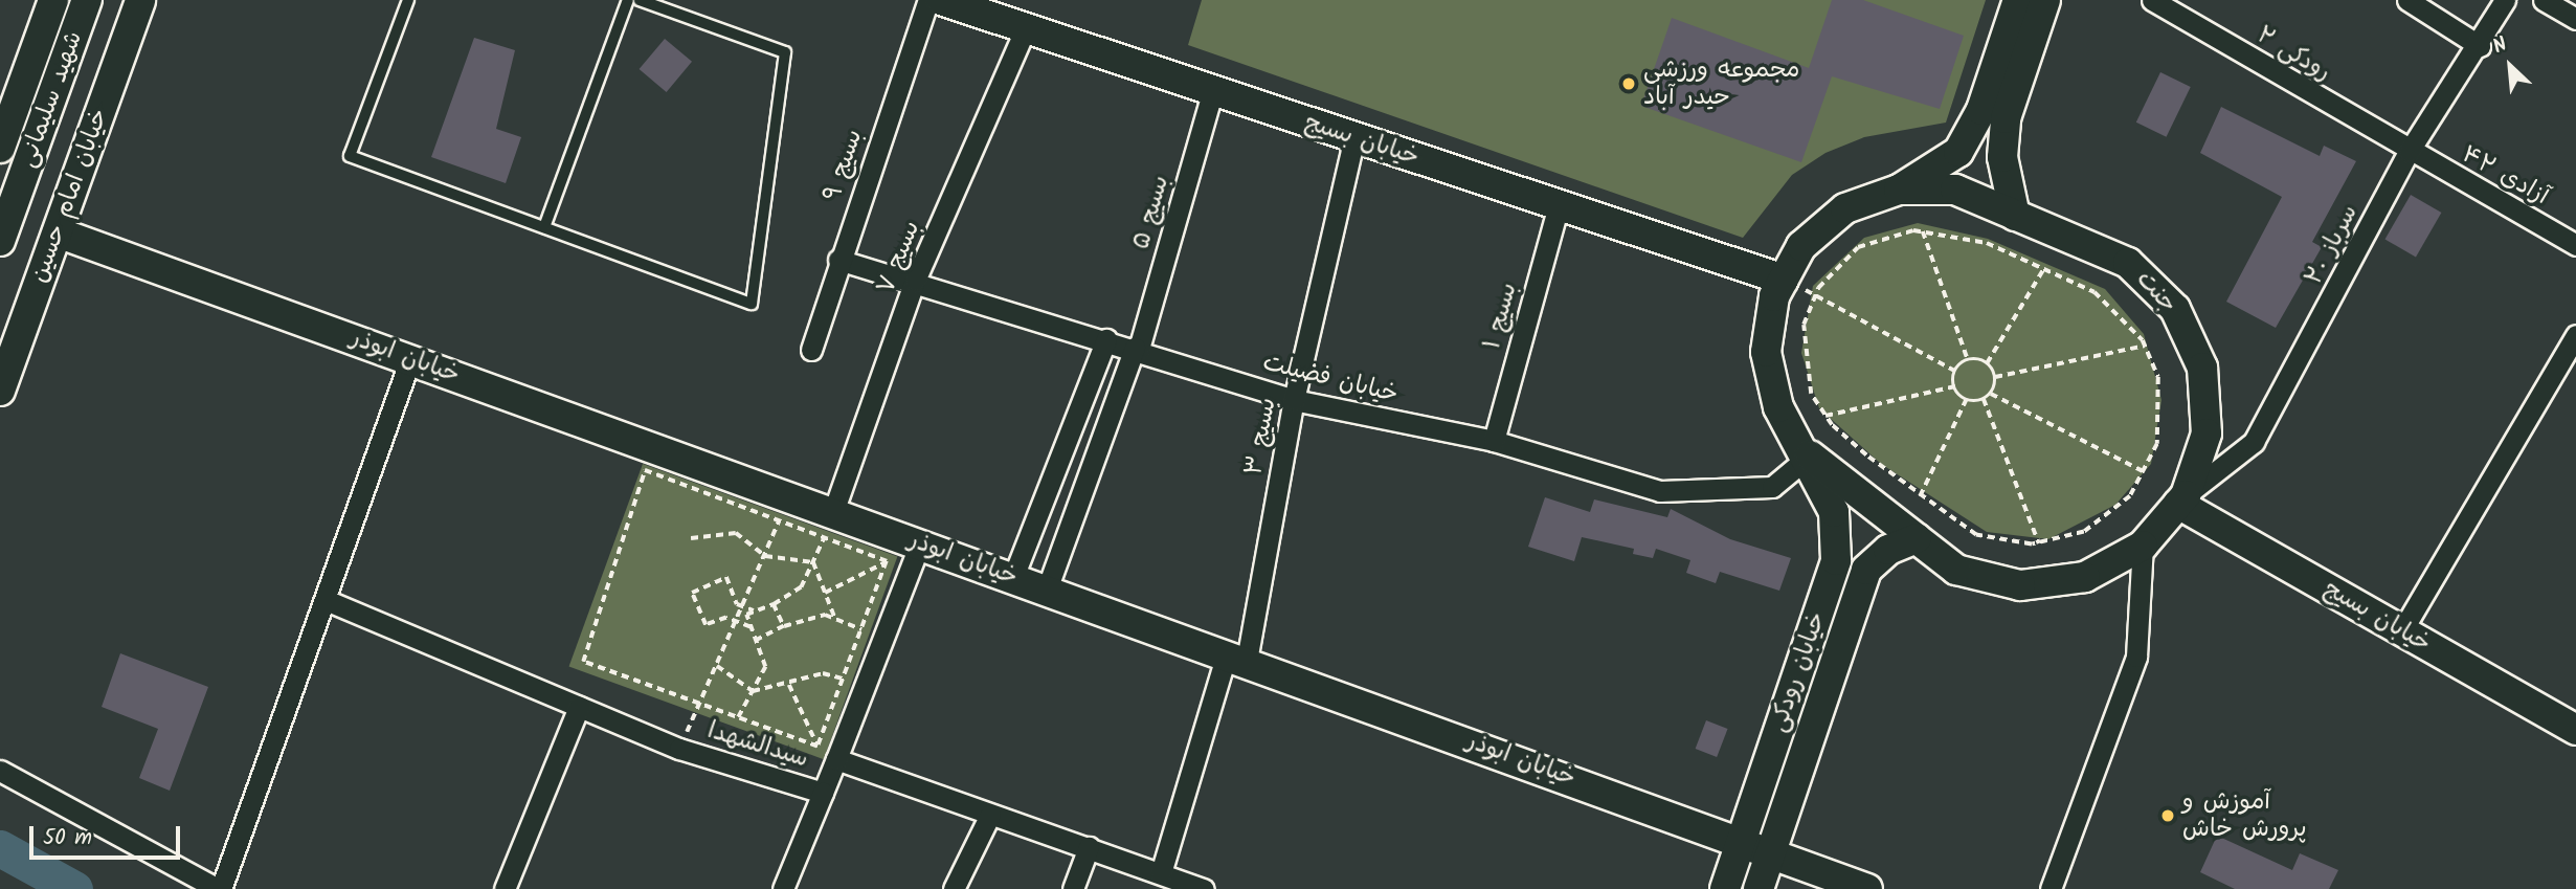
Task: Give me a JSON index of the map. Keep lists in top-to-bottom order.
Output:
{
  "streets": {
    "street": [
      "رودکی ۲",
      "شهید سلیمانی",
      "خیابان بسیج",
      "بسیج ۹",
      "آزادی ۴۲",
      "خیابان امام حسین",
      "بسیج ۵",
      "سرباز ۲۰",
      "بسیج ۷",
      "جنت",
      "بسیج ۱",
      "خیابان ابوذر",
      "خیابان فضیلت",
      "بسیج ۳",
      "خیابان رودکی",
      "سیدالشهدا"
    ]
  },
  "crossings": [
    ["رودکی ۲", "آزادی ۴۲"],
    ["رودکی ۲", "سرباز ۲۰"],
    ["خیابان بسیج", "بسیج ۵"],
    ["خیابان بسیج", "سرباز ۲۰"],
    ["خیابان بسیج", "بسیج ۷"],
    ["خیابان بسیج", "جنت"],
    ["خیابان بسیج", "بسیج ۱"],
    ["خیابان بسیج", "بسیج ۳"],
    ["بسیج ۹", "خیابان فضیلت"],
    ["آزادی ۴۲", "سرباز ۲۰"],
    ["خیابان امام حسین", "خیابان ابوذر"],
    ["بسیج ۵", "خیابان ابوذر"],
    ["بسیج ۵", "خیابان فضیلت"],
    ["سرباز ۲۰", "جنت"],
    ["بسیج ۷", "خیابان ابوذر"],
    ["بسیج ۷", "خیابان فضیلت"],
    ["جنت", "خیابان فضیلت"],
    ["جنت", "خیابان رودکی"],
    ["بسیج ۱", "خیابان فضیلت"],
    ["خیابان ابوذر", "بسیج ۳"],
    ["خیابان ابوذر", "خیابان رودکی"],
    ["خیابان فضیلت", "بسیج ۳"],
    ["خیابان فضیلت", "خیابان رودکی"],
    ["بسیج ۳", "سیدالشهدا"]
  ],
  "places": ["مجموعه ورزشی حیدر آباد", "آموزش و پرورش خاش"],
  "scale_bar": "50 m",
  "north": "top left"
}
